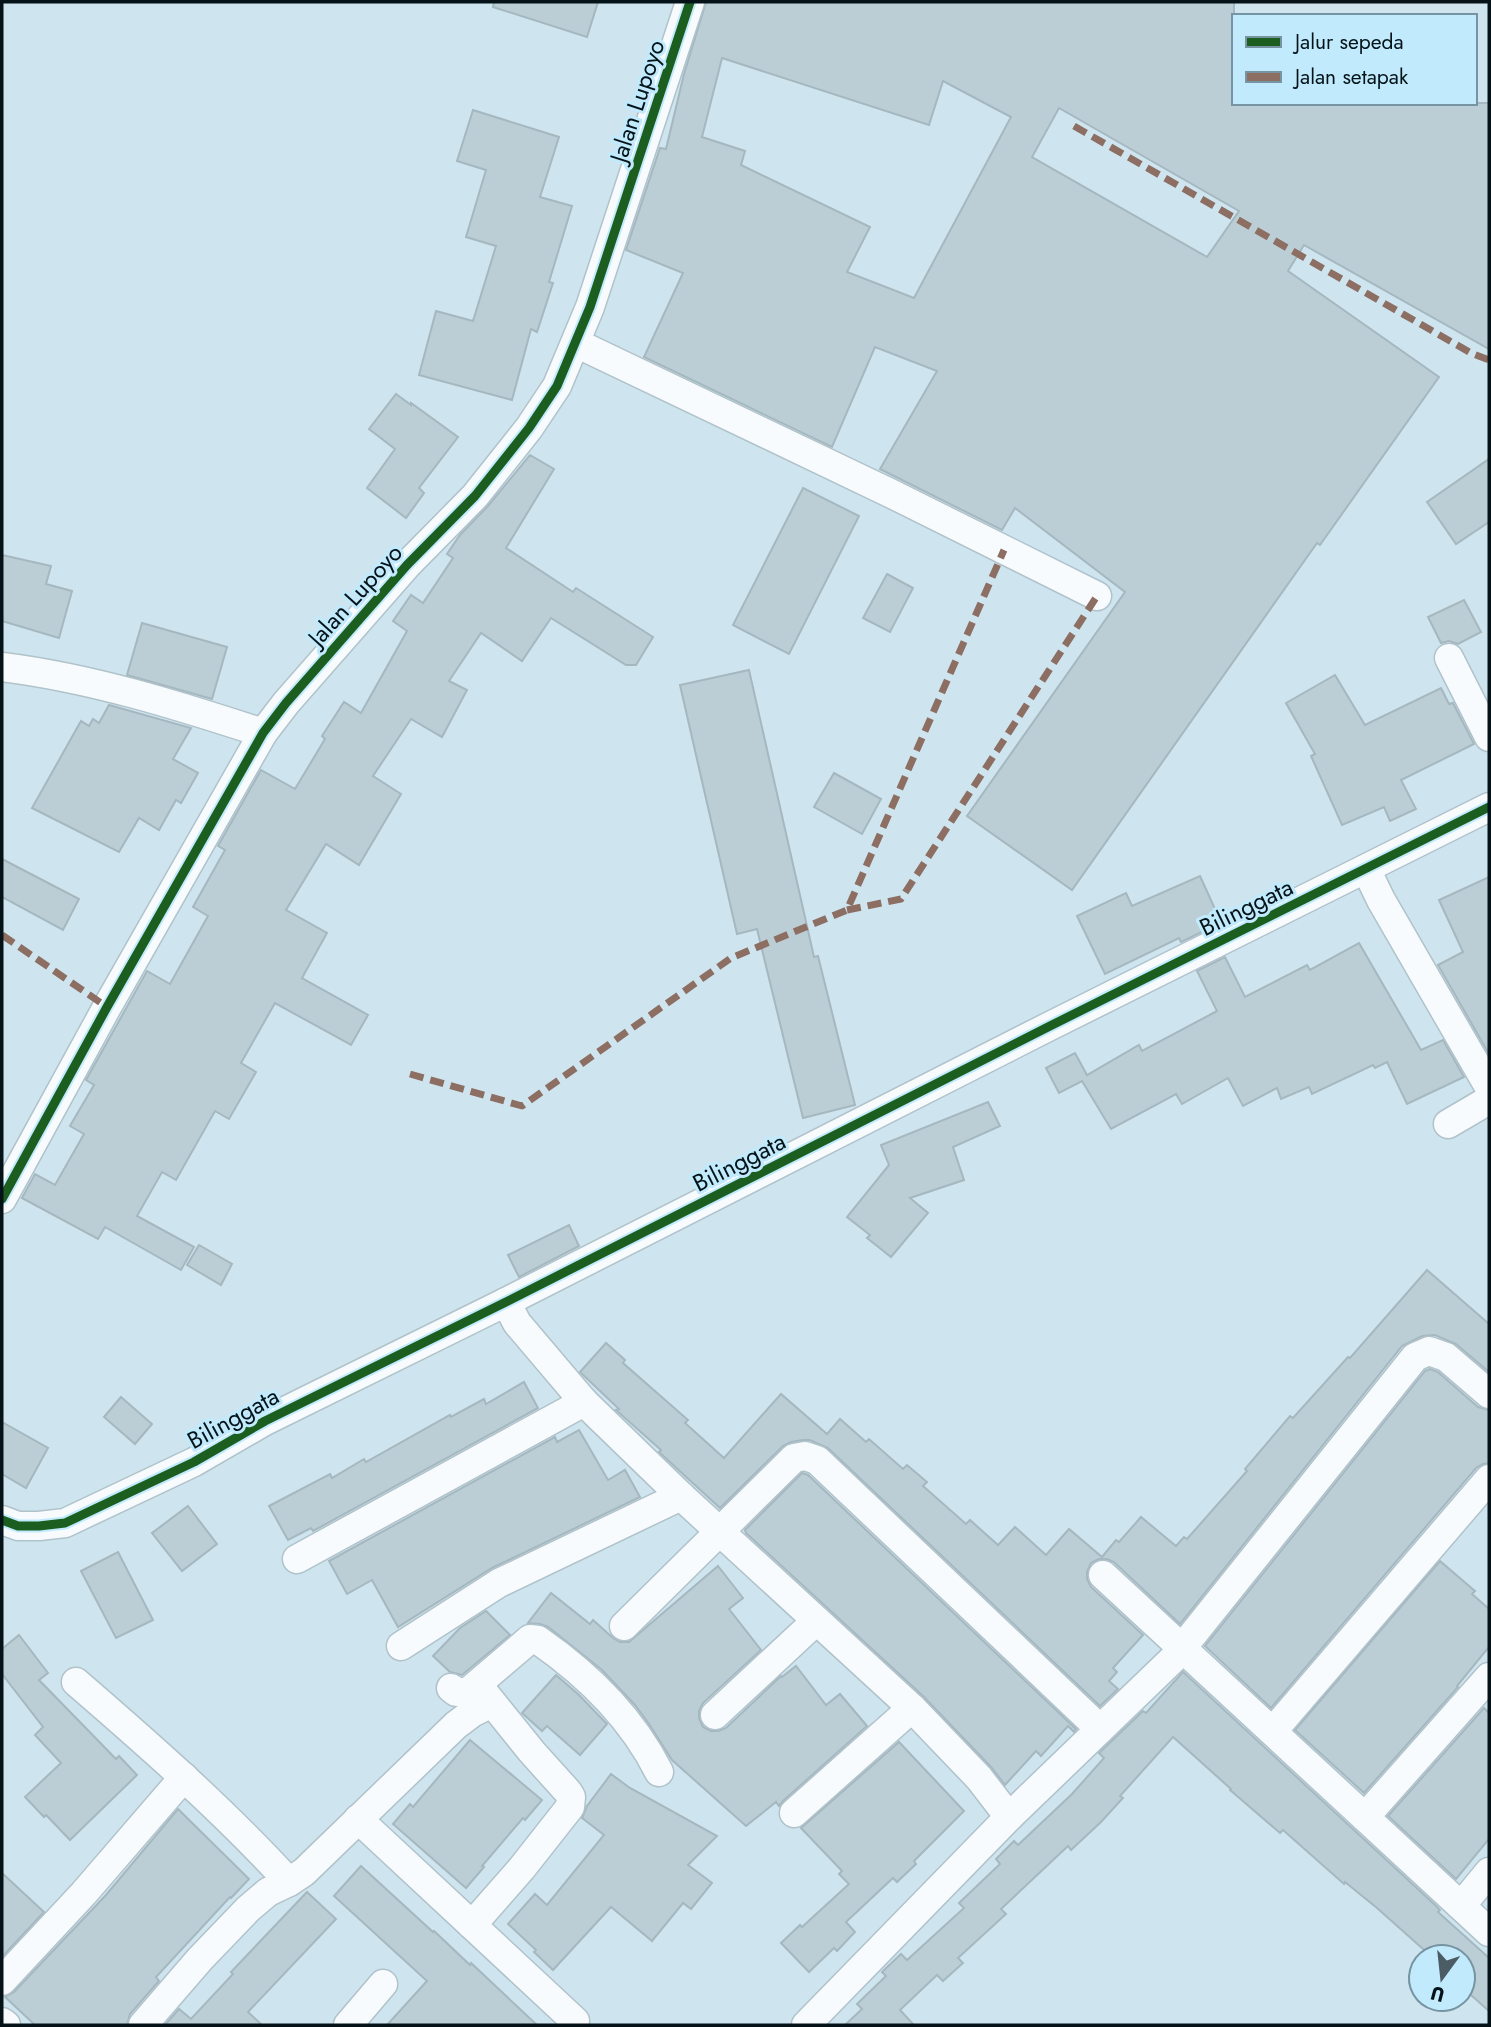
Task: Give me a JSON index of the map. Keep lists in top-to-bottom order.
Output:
{
  "streets": {
    "street": ["Jalan Lupoyo", "Bilinggata"]
  },
  "legend": ["Jalur sepeda", "Jalan setapak"],
  "north": "bottom"
}
